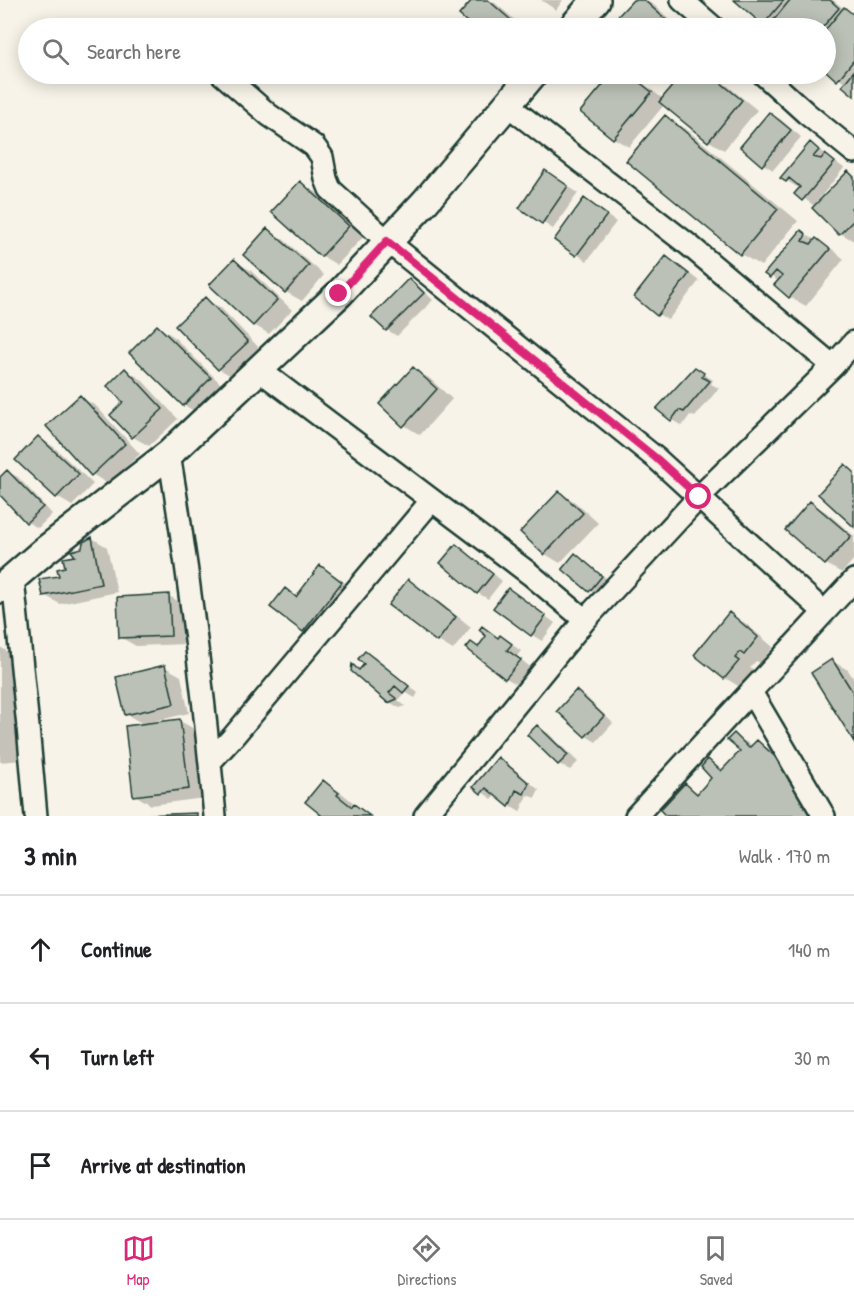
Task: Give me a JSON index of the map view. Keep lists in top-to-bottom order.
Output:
{
  "page": {
    "search": "Search here",
    "heading": ["3 min", "Walk · 170 m"],
    "list": [
      ["Continue", "140 m"],
      ["Turn left", "30 m"],
      "Arrive at destination"
    ],
    "nav": ["Map", "Directions", "Saved"]
  }
}
